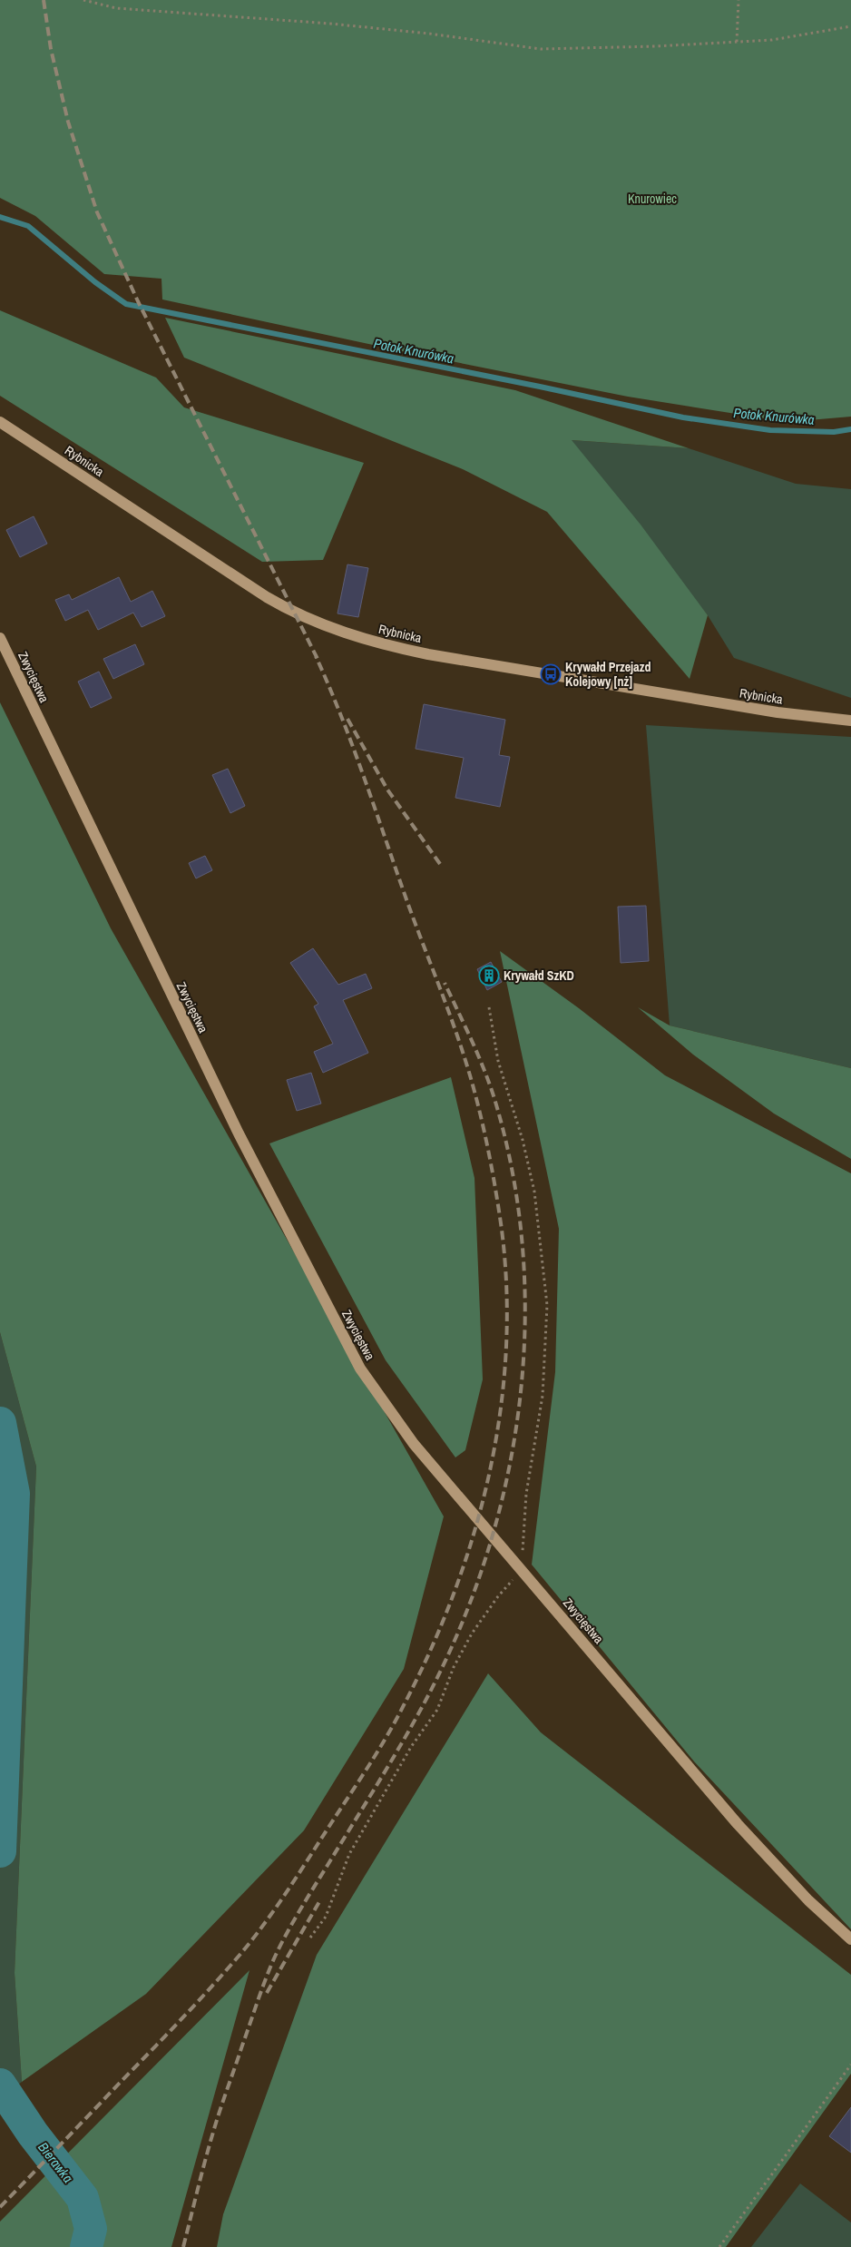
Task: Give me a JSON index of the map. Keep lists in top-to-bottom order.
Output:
{
  "streets": {
    "main road": ["Rybnicka", "Zwycięstwa"]
  },
  "water": ["Potok Knurówka", "Bierawka"],
  "parks": ["Knurowiec"],
  "places": {
    "bus stop": ["Krywałd Przejazd Kolejowy [nż]"],
    "building": ["Krywałd SzKD"]
  }
}
